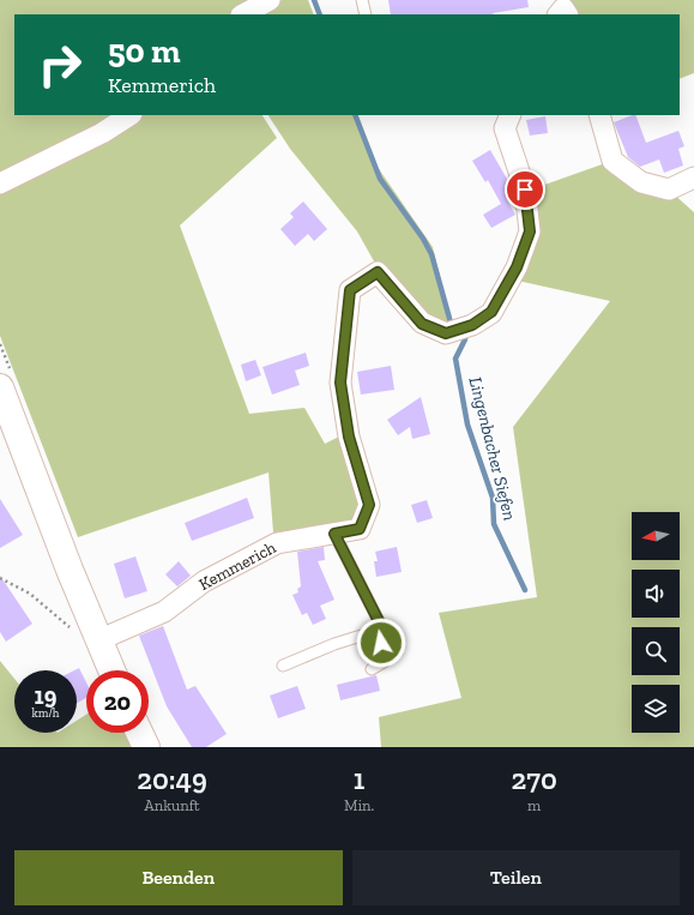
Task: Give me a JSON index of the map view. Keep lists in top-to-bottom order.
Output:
{
  "streets": {
    "street": ["Kemmerich"]
  },
  "water": ["Lingenbacher Siefen"],
  "north": "left",
  "page": {
    "turn": ["50 m", "Kemmerich"],
    "speed": "19 km/h",
    "limit": "20",
    "eta": [
      "20:49",
      "Ankunft",
      "1",
      "Min.",
      "270",
      "m"
    ],
    "buttons": ["Beenden", "Teilen"]
  }
}
